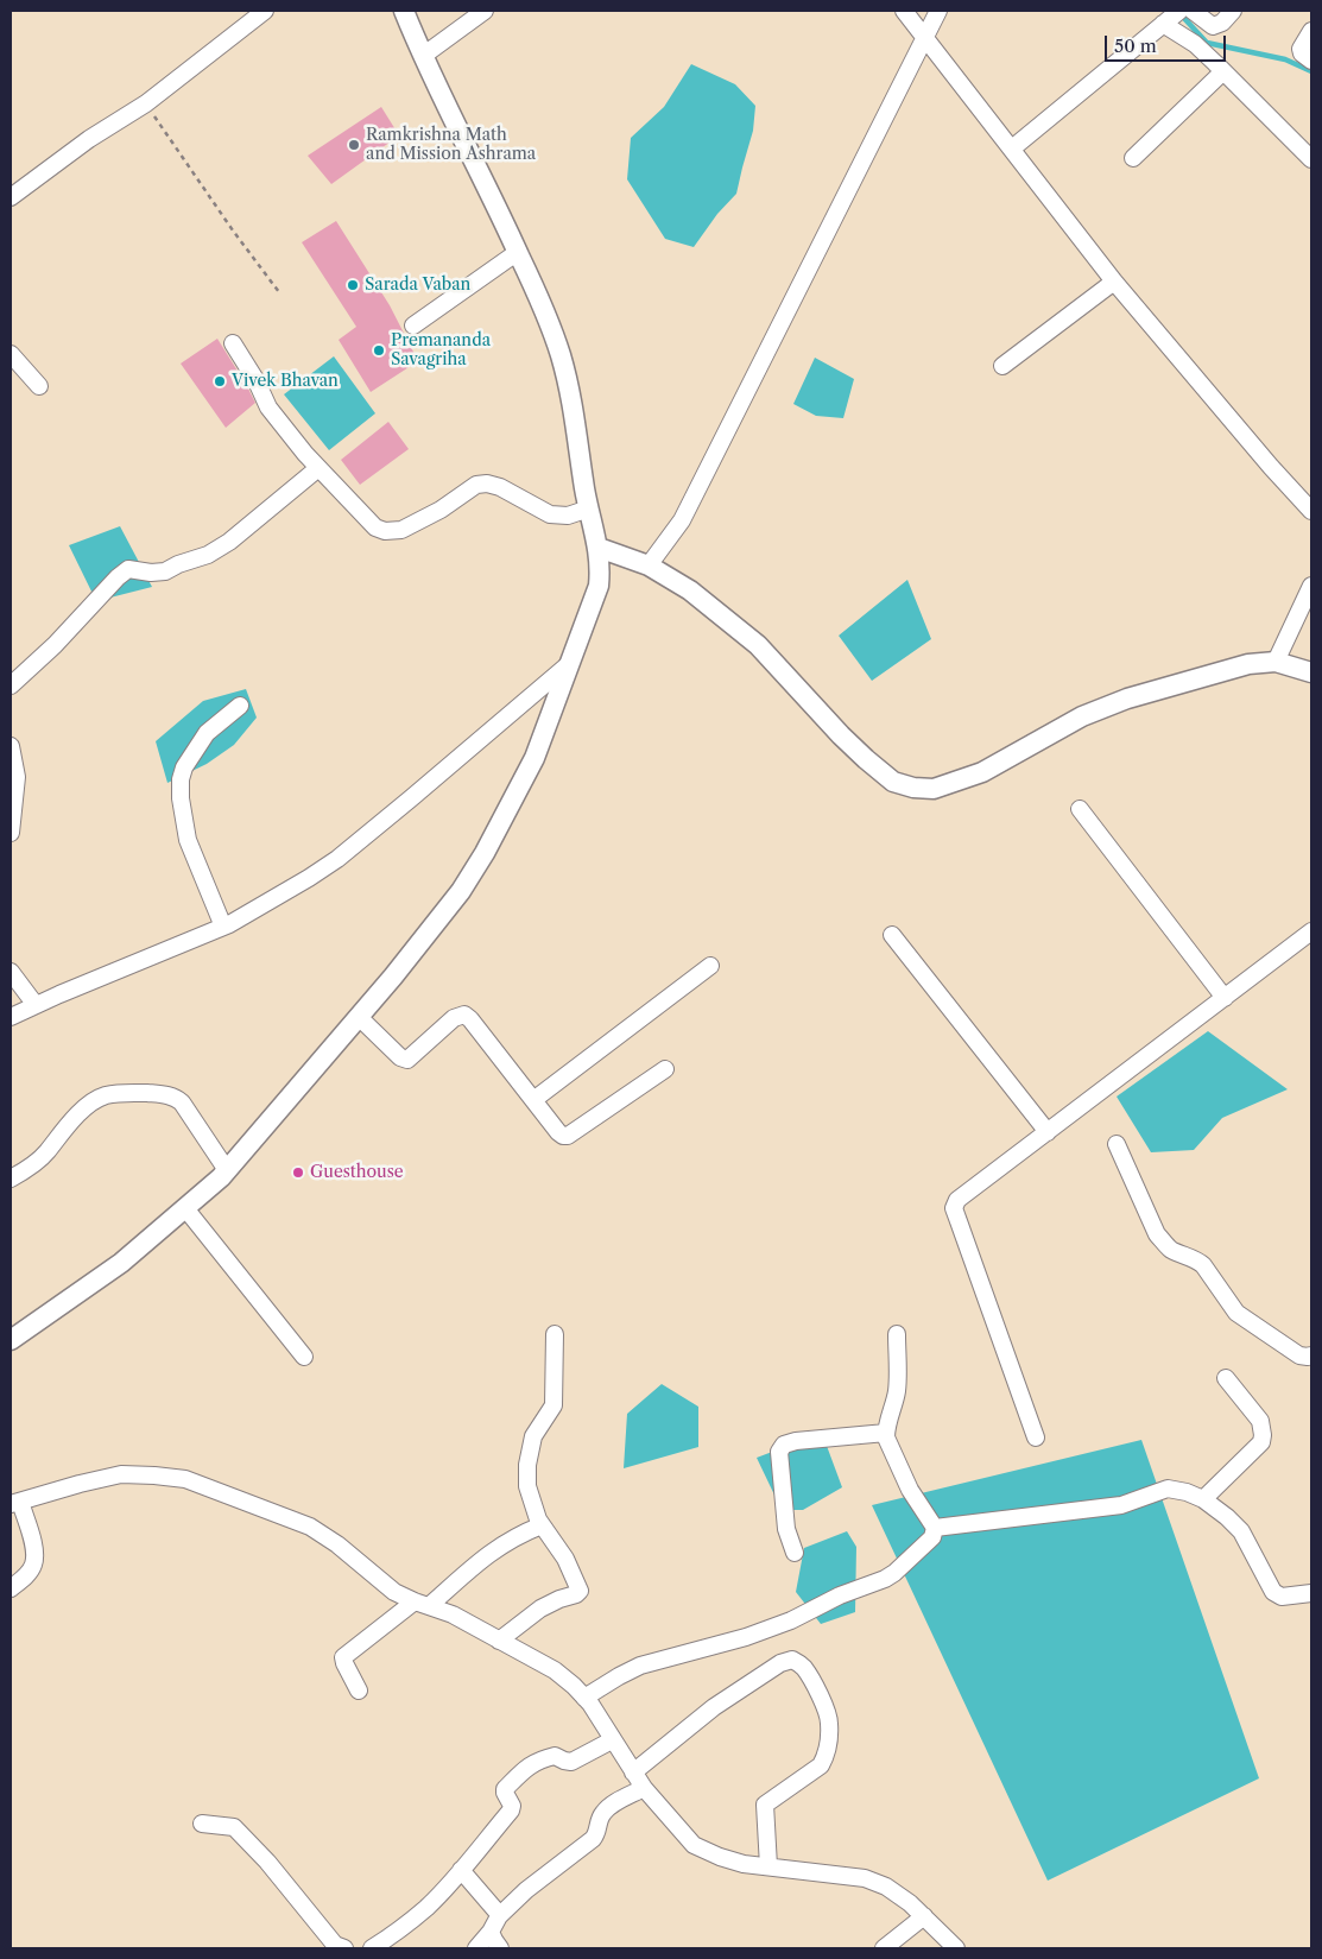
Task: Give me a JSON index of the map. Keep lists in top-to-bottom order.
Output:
{
  "places": [
    "Ramkrishna Math and Mission Ashrama",
    "Sarada Vaban",
    "Premananda Savagriha",
    "Vivek Bhavan",
    "Guesthouse"
  ],
  "scale_bar": "50 m"
}
